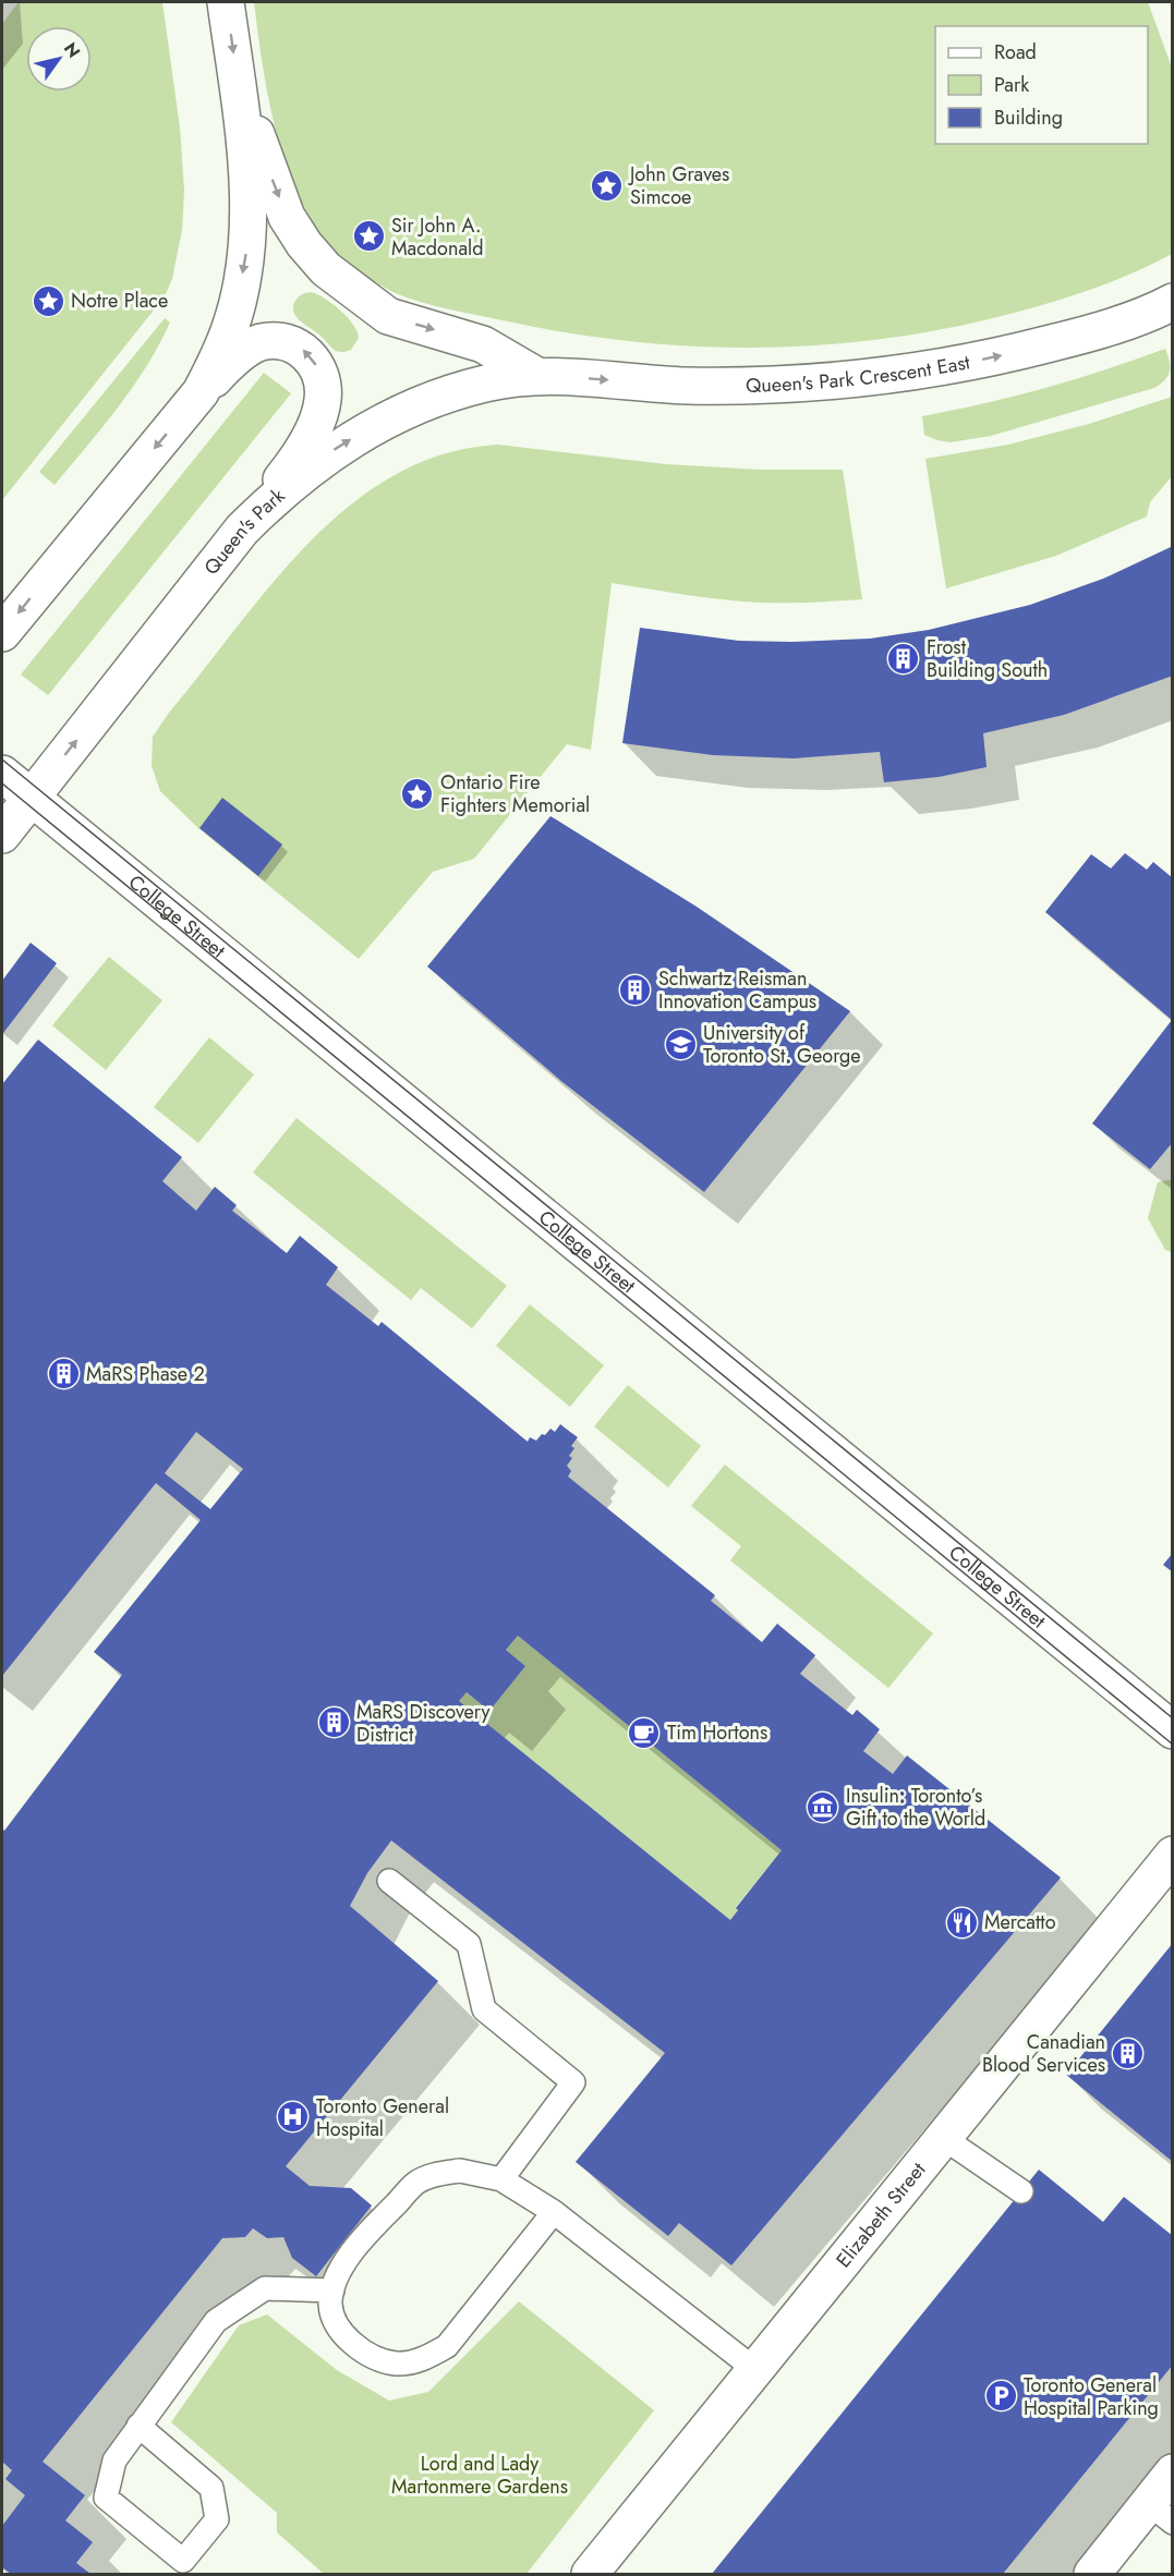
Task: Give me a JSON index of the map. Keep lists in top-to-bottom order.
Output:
{
  "streets": {
    "main road": [
      "Queen's Park Crescent East",
      "Queen's Park",
      "College Street",
      "Elizabeth Street"
    ]
  },
  "crossings": [
    ["Queen's Park Crescent East", "Queen's Park"],
    ["Queen's Park", "College Street"]
  ],
  "one_way": ["Queen's Park Crescent East"],
  "parks": ["Lord and Lady Martonmere Gardens"],
  "places": {
    "place": [
      "John Graves Simcoe",
      "Sir John A. Macdonald",
      "Notre Place",
      "Ontario Fire Fighters Memorial"
    ],
    "building": [
      "Frost Building South",
      "Schwartz Reisman Innovation Campus",
      "MaRS Phase 2",
      "MaRS Discovery District",
      "Canadian Blood Services"
    ],
    "school or university": ["University of Toronto St. George"],
    "cafe": ["Tim Hortons"],
    "museum": ["Insulin: Toronto’s Gift to the World"],
    "restaurant": ["Mercatto"],
    "hospital": ["Toronto General Hospital"],
    "parking": ["Toronto General Hospital Parking"]
  },
  "legend": ["Road", "Park", "Building"],
  "north": "top right"
}
